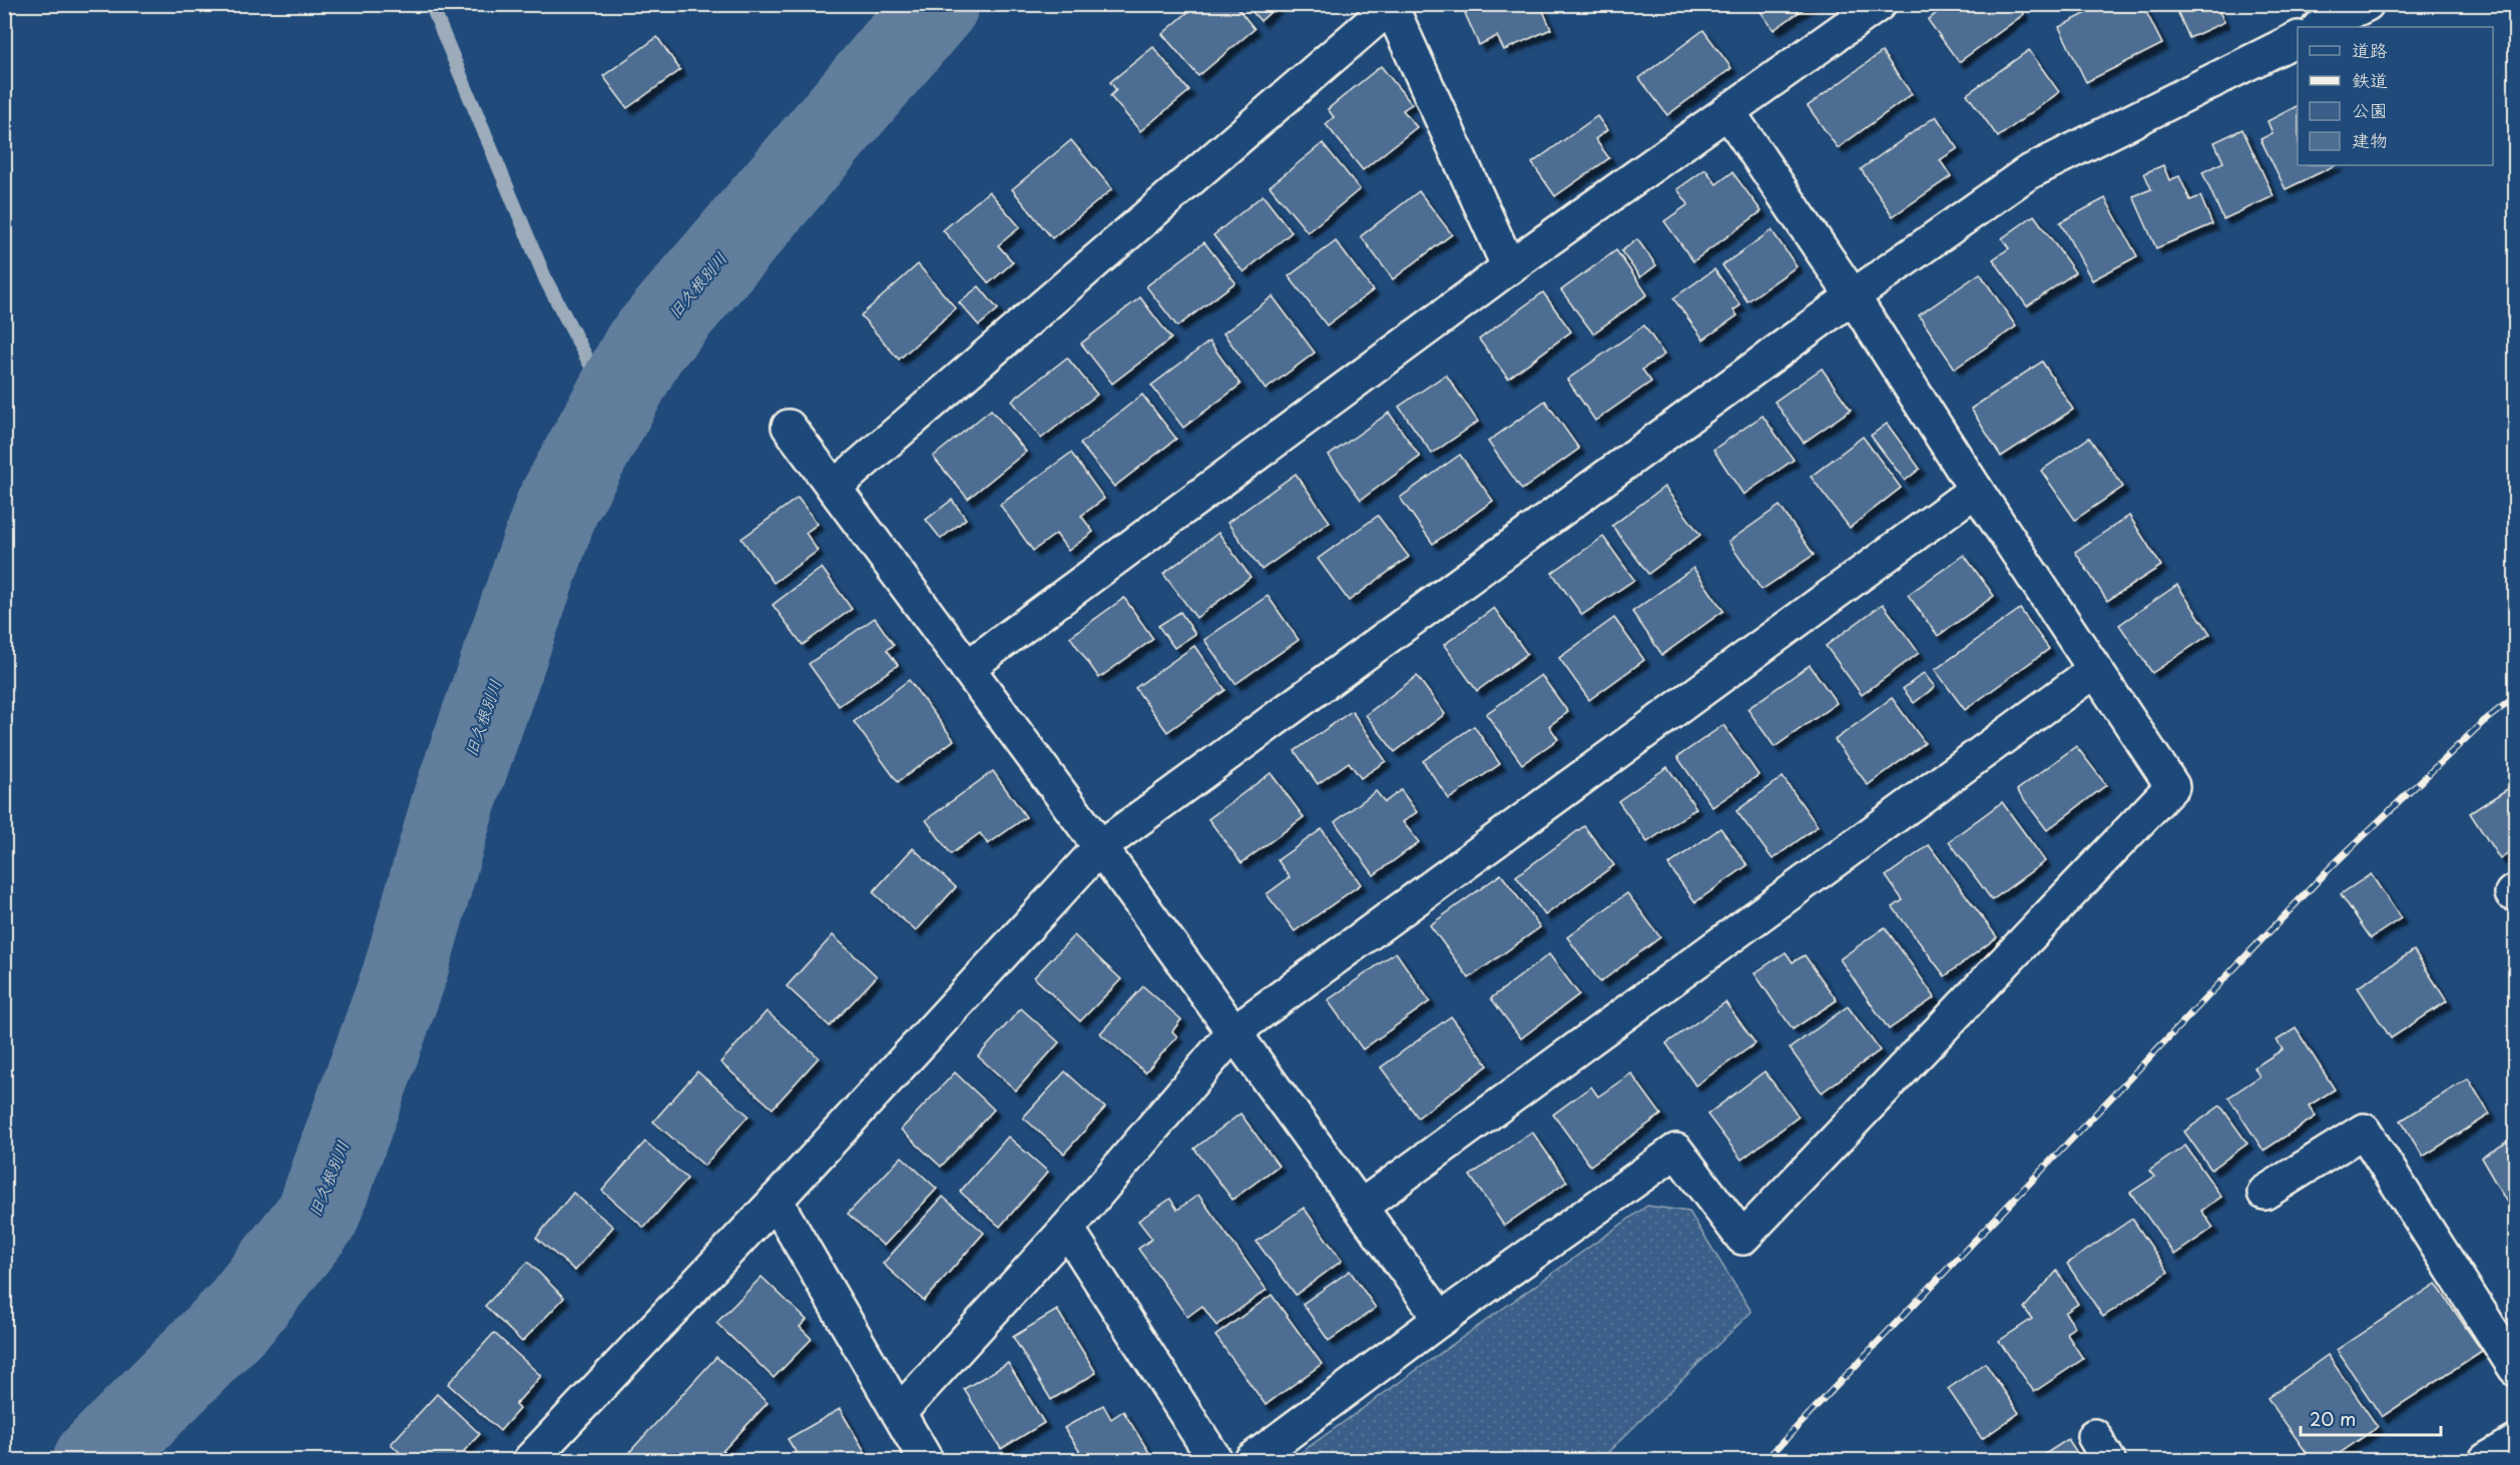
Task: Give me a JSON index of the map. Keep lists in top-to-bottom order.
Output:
{
  "water": ["旧久根別川"],
  "legend": [
    "道路",
    "鉄道",
    "公園",
    "建物"
  ],
  "scale_bar": "20 m"
}
